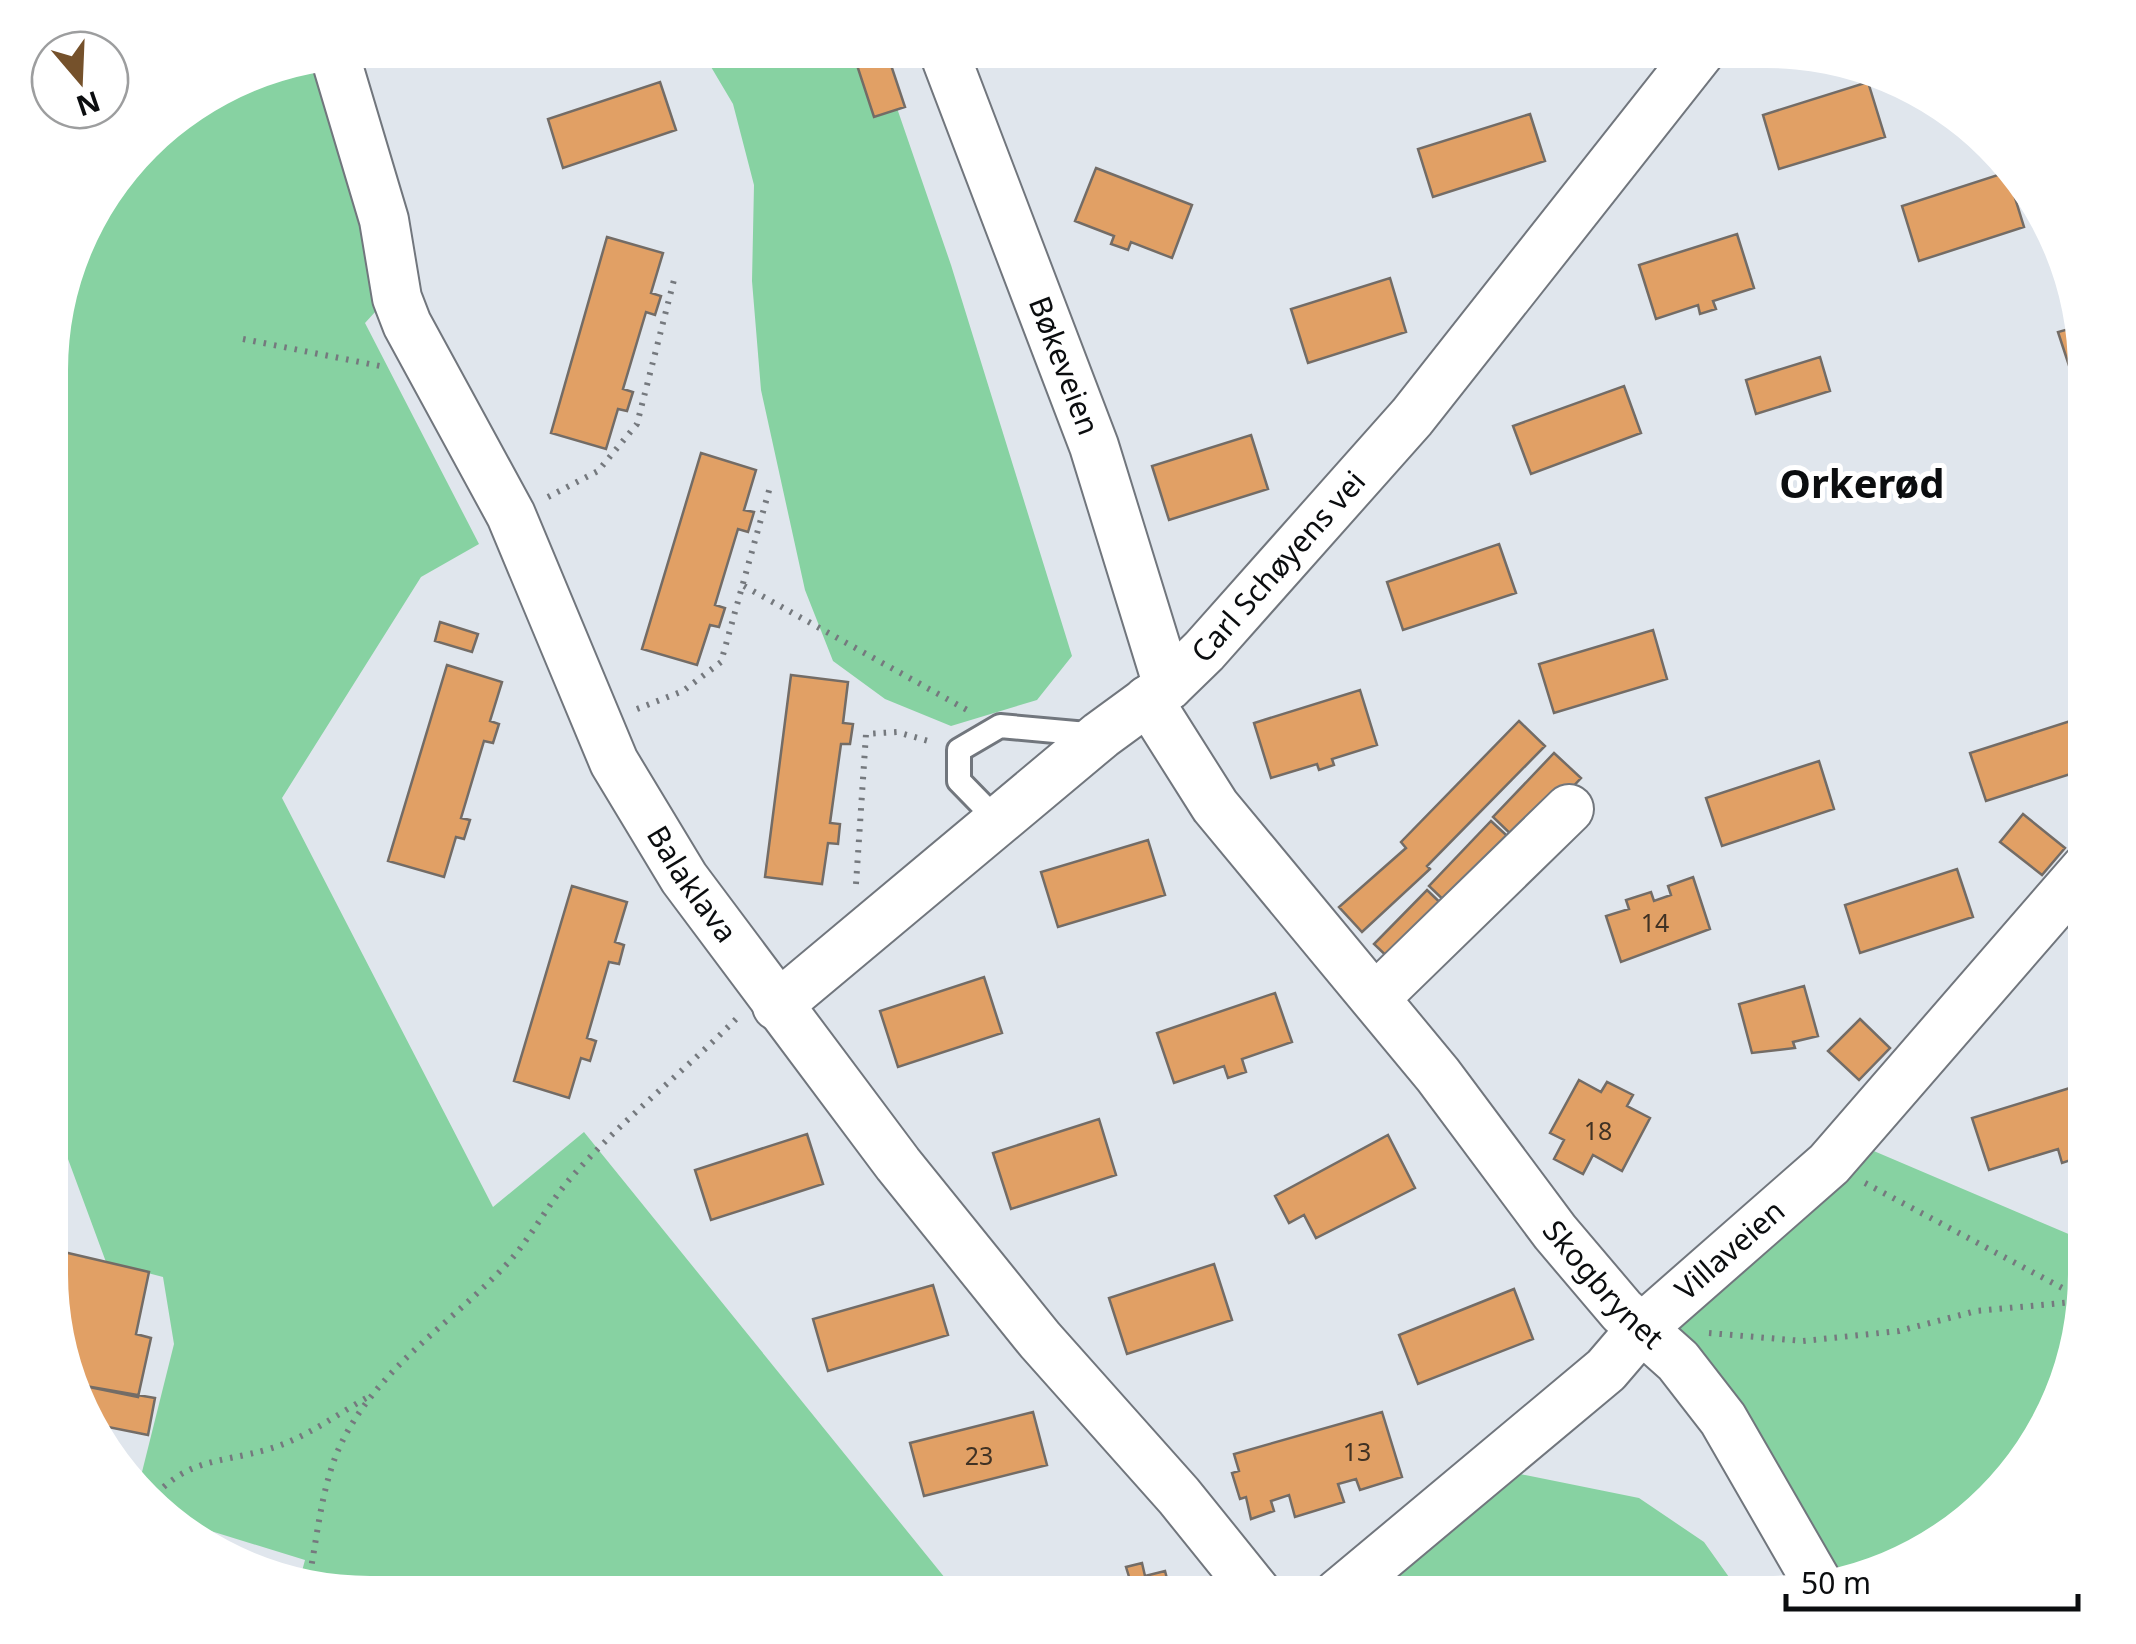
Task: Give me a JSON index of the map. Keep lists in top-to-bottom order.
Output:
{
  "streets": {
    "street": [
      "Bøkeveien",
      "Carl Schøyens vei",
      "Balaklava",
      "Villaveien",
      "Skogbrynet"
    ]
  },
  "crossings": [
    ["Bøkeveien", "Carl Schøyens vei"],
    ["Bøkeveien", "Skogbrynet"],
    ["Carl Schøyens vei", "Balaklava"],
    ["Carl Schøyens vei", "Skogbrynet"],
    ["Villaveien", "Skogbrynet"]
  ],
  "districts": ["Orkerød"],
  "house_numbers": [
    "14",
    "18",
    "13",
    "23"
  ],
  "scale_bar": "50 m",
  "north": "bottom"
}
